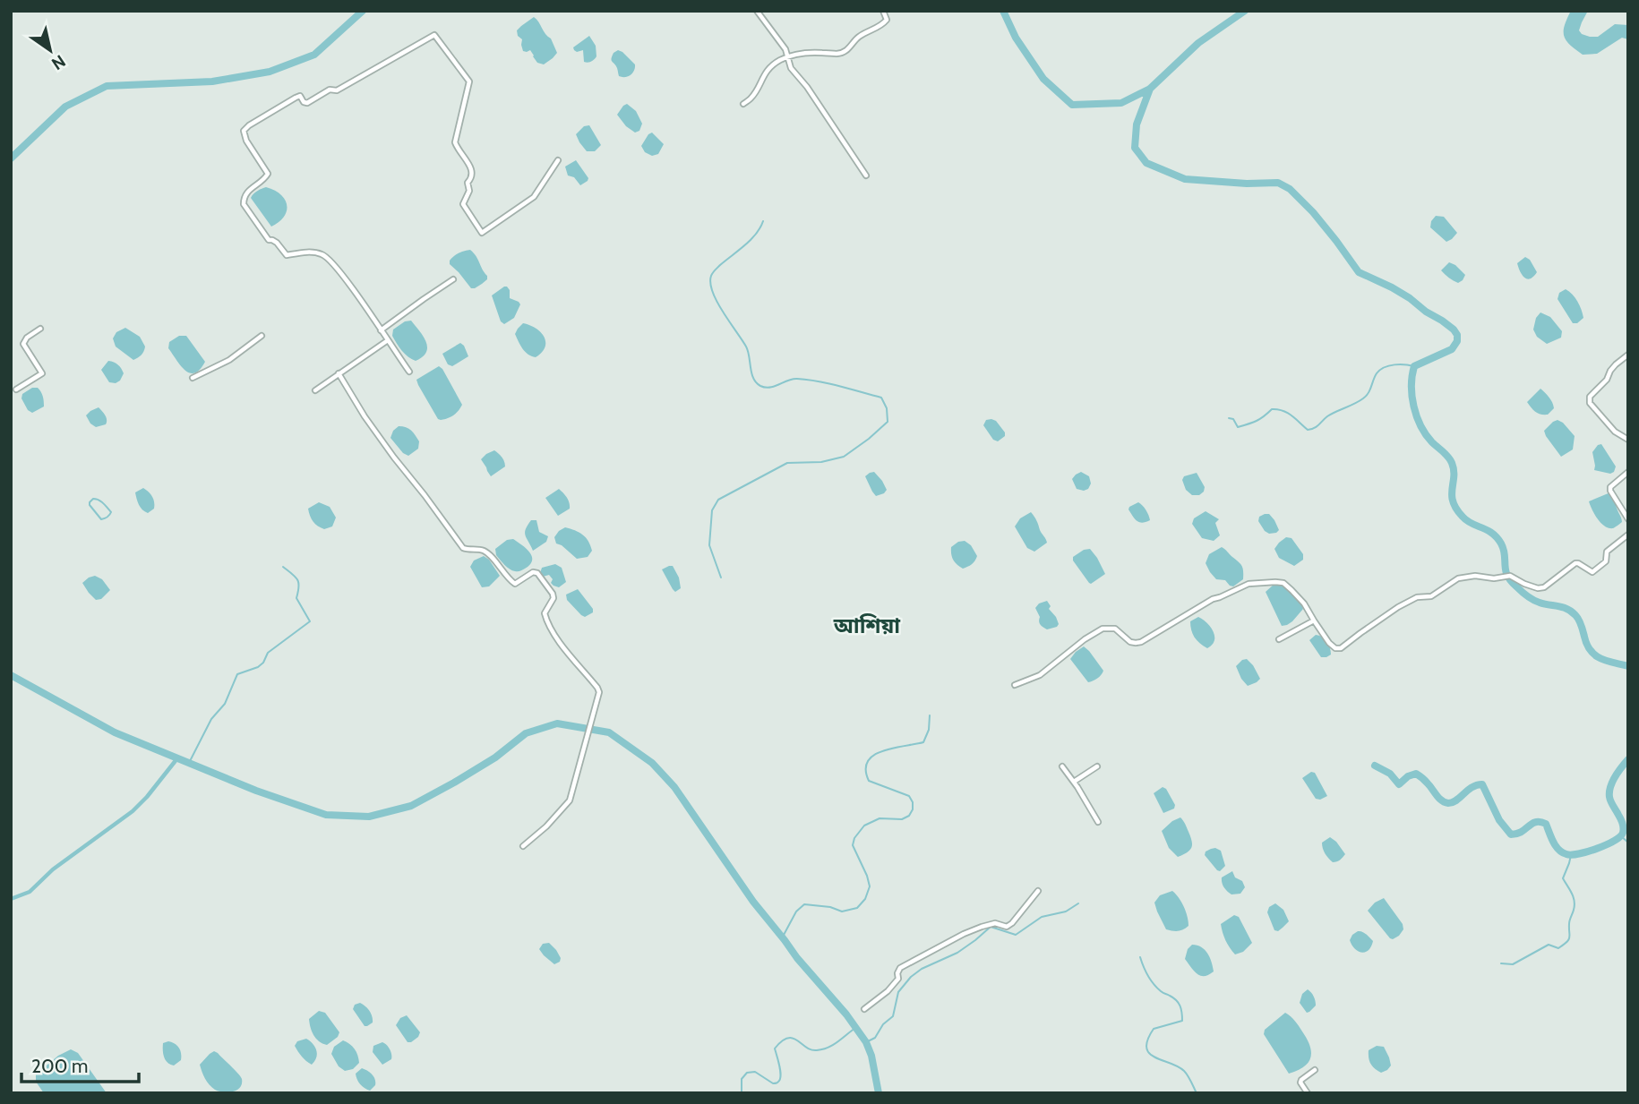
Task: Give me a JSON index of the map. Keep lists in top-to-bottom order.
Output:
{
  "districts": ["আশিয়া"],
  "scale_bar": "200 m",
  "north": "bottom right"
}
